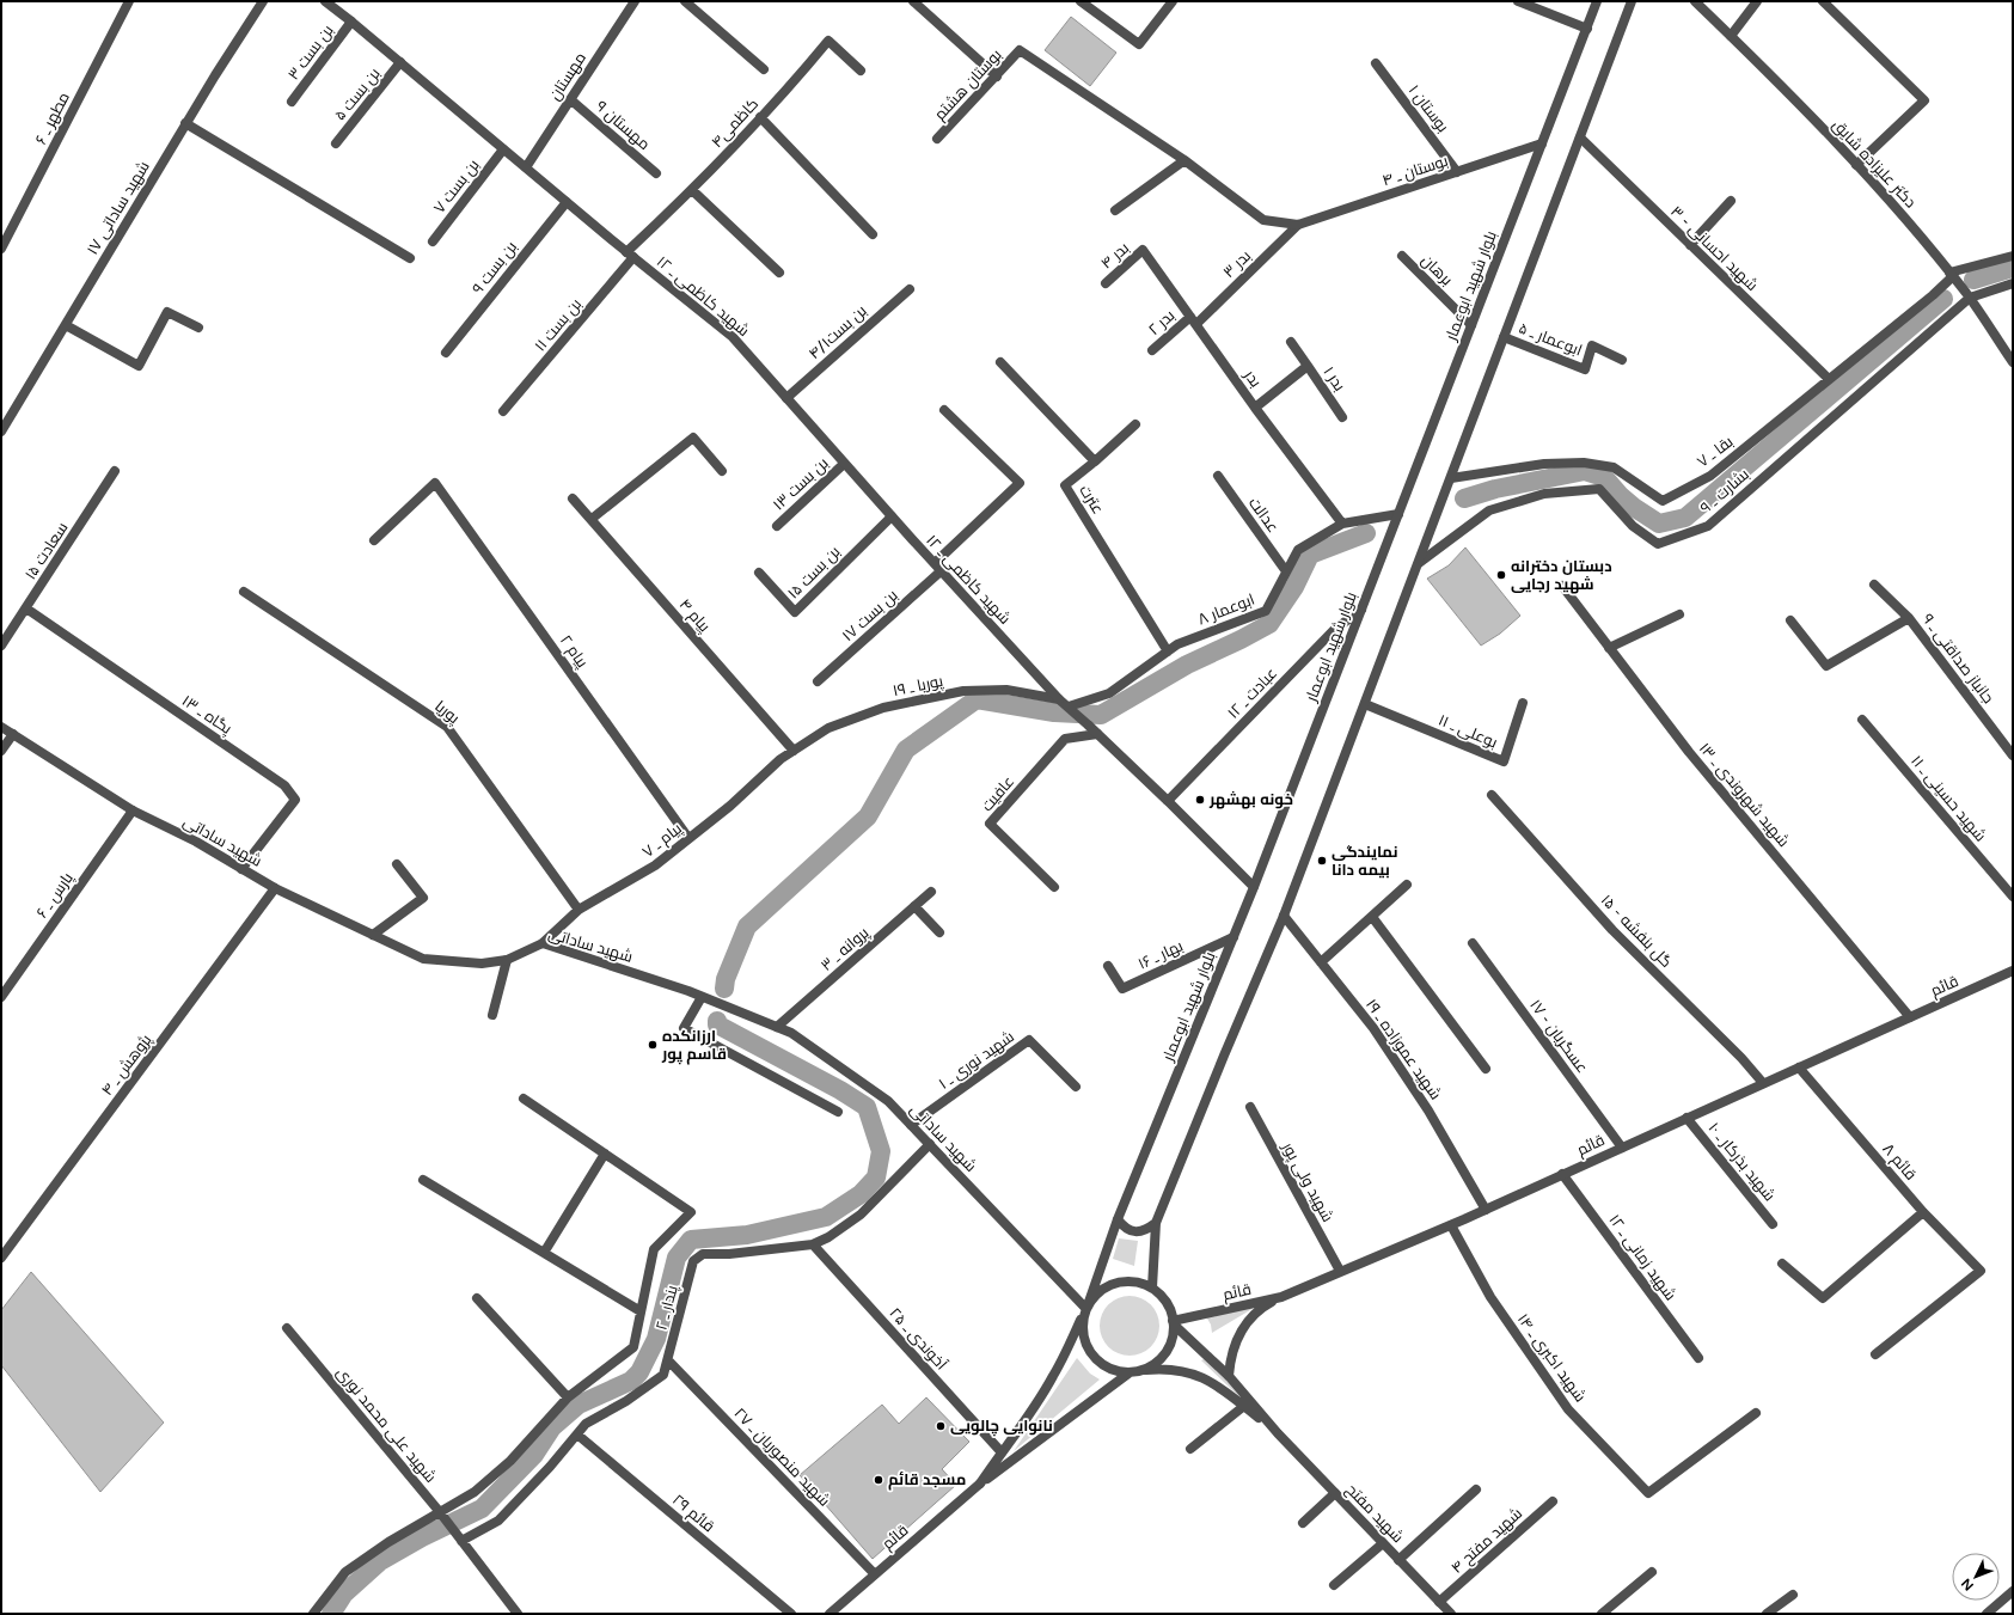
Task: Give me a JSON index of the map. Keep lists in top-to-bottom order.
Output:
{
  "streets": {
    "street": [
      "بن بست ۳",
      "مهستان",
      "بوستان هشتم",
      "بن بست ۵",
      "بوستان ۱",
      "مطهر ـ ۶",
      "کاظمی۴",
      "مهستان ۹",
      "دکتر علیزاده شایق",
      "بوستان ـ ۴",
      "بن بست ۷",
      "شهید ساداتی ۱۷",
      "شهید احسانی - ۳",
      "بدر ۴",
      "بدر ۳",
      "بن بست ۹",
      "برهان",
      "بلوار شهید ابوعمار",
      "شهید کاظمی ـ ۱۲",
      "بدر ۲",
      "بن بست ۱۱",
      "بن بست۴/۱",
      "ابوعمار ـ ۵",
      "بدر",
      "بدر ۱",
      "بقا ـ ۷",
      "بن بست ۱۳",
      "بشارت ـ ۹",
      "عترت",
      "عدالت",
      "سعادت ۱۵",
      "بن بست ۱۵",
      "ابوعمار ۸",
      "پیام ۴",
      "بن بست ۱۷",
      "پیام ۲",
      "جانباز صداقتی ـ ۹",
      "پوریا ـ ۱۹",
      "عبادت ـ ۱۲",
      "پوریا",
      "پگاه ـ ۱۳",
      "بوعلی ـ ۱۱",
      "عافیت",
      "شهید شهروندی ـ ۱۳",
      "شهید حسینی ـ ۱۱",
      "پیام ـ ۷",
      "شهید ساداتی",
      "پارس ـ ۶",
      "گل بنفشه - ۱۵",
      "پروانه ـ ۳",
      "بهار ـ ۱۶",
      "قائم",
      "عسگریان - ۱۷",
      "شهید عموزاده ـ ۱۹",
      "شهید نوری ـ ۱",
      "پژوهش ـ ۴",
      "شهید بذرکار ـ ۱۰",
      "قائم ۸",
      "شهید ولی پور",
      "شهید زمانی ـ ۱۲",
      "پندار ـ ۲",
      "آخوندی ـ ۲۵",
      "شهید اکبری ـ ۱۴",
      "شهید علی محمد نوری",
      "شهید منصوریان ـ ۲۷",
      "قائم ۲۹",
      "شهید مفتح",
      "شهید مفتح ۴"
    ]
  },
  "crossings": [
    ["بن بست ۳", "شهید کاظمی ـ ۱۲"],
    ["مهستان", "مهستان ۹"],
    ["مهستان", "شهید کاظمی ـ ۱۲"],
    ["بن بست ۵", "شهید کاظمی ـ ۱۲"],
    ["بوستان ۱", "بوستان ـ ۴"],
    ["کاظمی۴", "شهید کاظمی ـ ۱۲"],
    ["کاظمی۴", "بن بست ۱۱"],
    ["دکتر علیزاده شایق", "بقا ـ ۷"],
    ["دکتر علیزاده شایق", "بشارت ـ ۹"],
    ["بوستان ـ ۴", "بدر ۳"],
    ["بوستان ـ ۴", "بلوار شهید ابوعمار"],
    ["بن بست ۷", "شهید کاظمی ـ ۱۲"],
    ["شهید احسانی - ۳", "بقا ـ ۷"],
    ["بدر ۴", "بدر"],
    ["بدر ۳", "بدر ۲"],
    ["بدر ۳", "بدر"],
    ["بن بست ۹", "شهید کاظمی ـ ۱۲"],
    ["برهان", "بلوار شهید ابوعمار"],
    ["بلوار شهید ابوعمار", "شهید کاظمی ـ ۱۲"],
    ["بلوار شهید ابوعمار", "ابوعمار ۸"],
    ["بلوار شهید ابوعمار", "عبادت ـ ۱۲"],
    ["بلوار شهید ابوعمار", "شهید ساداتی"],
    ["بلوار شهید ابوعمار", "بهار ـ ۱۶"],
    ["بلوار شهید ابوعمار", "قائم"],
    ["شهید کاظمی ـ ۱۲", "بن بست ۱۱"],
    ["شهید کاظمی ـ ۱۲", "بن بست۴/۱"],
    ["شهید کاظمی ـ ۱۲", "بن بست ۱۳"],
    ["شهید کاظمی ـ ۱۲", "بن بست ۱۵"],
    ["شهید کاظمی ـ ۱۲", "ابوعمار ۸"],
    ["شهید کاظمی ـ ۱۲", "بن بست ۱۷"],
    ["شهید کاظمی ـ ۱۲", "پوریا ـ ۱۹"],
    ["شهید کاظمی ـ ۱۲", "عبادت ـ ۱۲"],
    ["شهید کاظمی ـ ۱۲", "عافیت"],
    ["بدر ۲", "بدر"],
    ["بدر", "بدر ۱"],
    ["بدر", "ابوعمار ۸"],
    ["عترت", "ابوعمار ۸"],
    ["عدالت", "ابوعمار ۸"],
    ["سعادت ۱۵", "پگاه ـ ۱۳"],
    ["پیام ۴", "پوریا ـ ۱۹"],
    ["پیام ۴", "پیام ـ ۷"],
    ["پیام ۲", "پیام ـ ۷"],
    ["پوریا ـ ۱۹", "پیام ـ ۷"],
    ["پوریا", "پیام ـ ۷"],
    ["پگاه ـ ۱۳", "شهید ساداتی"],
    ["شهید شهروندی ـ ۱۳", "قائم"],
    ["پیام ـ ۷", "شهید ساداتی"],
    ["شهید ساداتی", "پارس ـ ۶"],
    ["شهید ساداتی", "پروانه ـ ۳"],
    ["شهید ساداتی", "قائم"],
    ["شهید ساداتی", "شهید نوری ـ ۱"],
    ["شهید ساداتی", "پژوهش ـ ۴"],
    ["شهید ساداتی", "پندار ـ ۲"],
    ["گل بنفشه - ۱۵", "قائم"],
    ["قائم", "عسگریان - ۱۷"],
    ["قائم", "شهید عموزاده ـ ۱۹"],
    ["قائم", "شهید بذرکار ـ ۱۰"],
    ["قائم", "قائم ۸"],
    ["قائم", "شهید ولی پور"],
    ["قائم", "شهید زمانی ـ ۱۲"],
    ["قائم", "شهید اکبری ـ ۱۴"],
    ["قائم", "شهید منصوریان ـ ۲۷"],
    ["پندار ـ ۲", "آخوندی ـ ۲۵"],
    ["پندار ـ ۲", "شهید علی محمد نوری"],
    ["پندار ـ ۲", "شهید منصوریان ـ ۲۷"],
    ["پندار ـ ۲", "قائم ۲۹"],
    ["شهید مفتح", "شهید مفتح ۴"]
  ],
  "places": [
    "دبستان دخترانه شهید رجایی",
    "خونه بهشهر",
    "نمایندگی بیمه دانا",
    "ارزانکده قاسم پور",
    "نانوایی چالویی",
    "مسجد قائم"
  ],
  "north": "bottom left"
}
